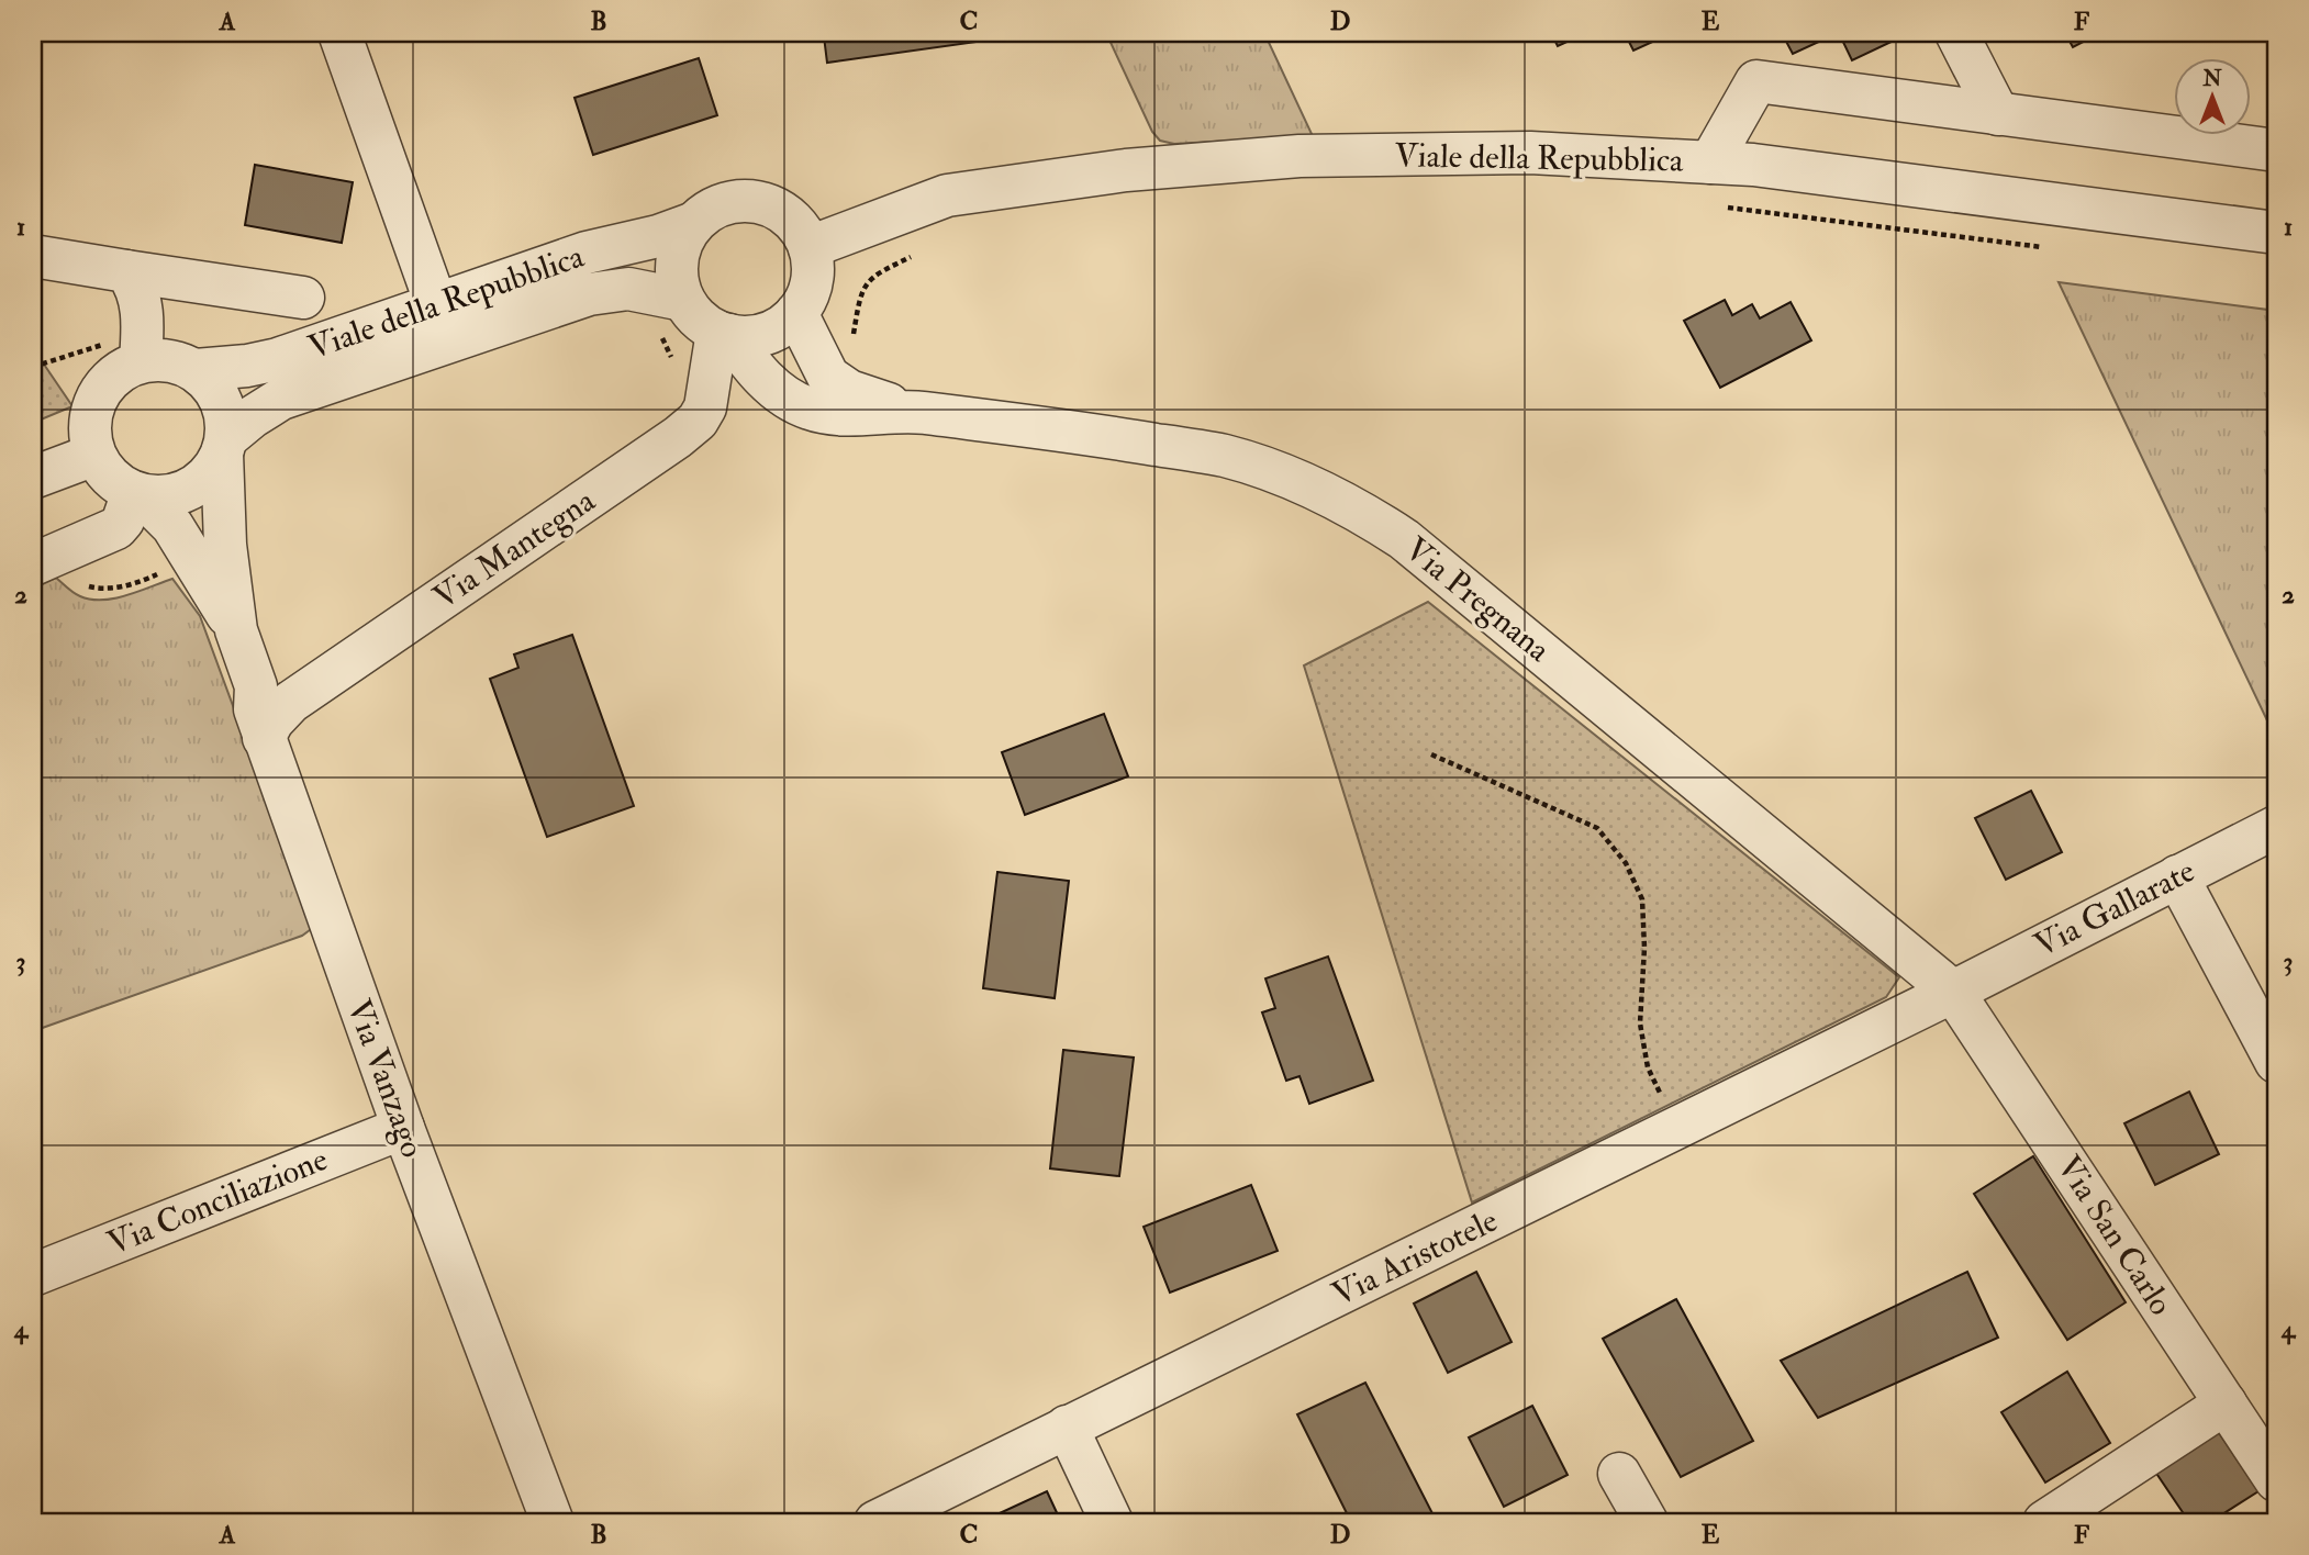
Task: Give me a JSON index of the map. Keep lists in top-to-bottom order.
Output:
{
  "streets": {
    "street": [
      "Viale della Repubblica",
      "Via Mantegna",
      "Via Pregnana",
      "Via Gallarate",
      "Via Vanzago",
      "Via Conciliazione",
      "Via San Carlo",
      "Via Aristotele"
    ]
  },
  "crossings": [
    ["Viale della Repubblica", "Via Mantegna"],
    ["Viale della Repubblica", "Via Pregnana"],
    ["Via Mantegna", "Via Pregnana"],
    ["Via Mantegna", "Via Vanzago"],
    ["Via Pregnana", "Via Gallarate"],
    ["Via Pregnana", "Via San Carlo"],
    ["Via Pregnana", "Via Aristotele"],
    ["Via Gallarate", "Via San Carlo"],
    ["Via Gallarate", "Via Aristotele"],
    ["Via Vanzago", "Via Conciliazione"],
    ["Via San Carlo", "Via Aristotele"]
  ],
  "north": "top",
  "grid": {
    "columns": [
      "A",
      "B",
      "C",
      "D",
      "E",
      "F"
    ],
    "rows": [
      "1",
      "2",
      "3",
      "4"
    ]
  }
}
